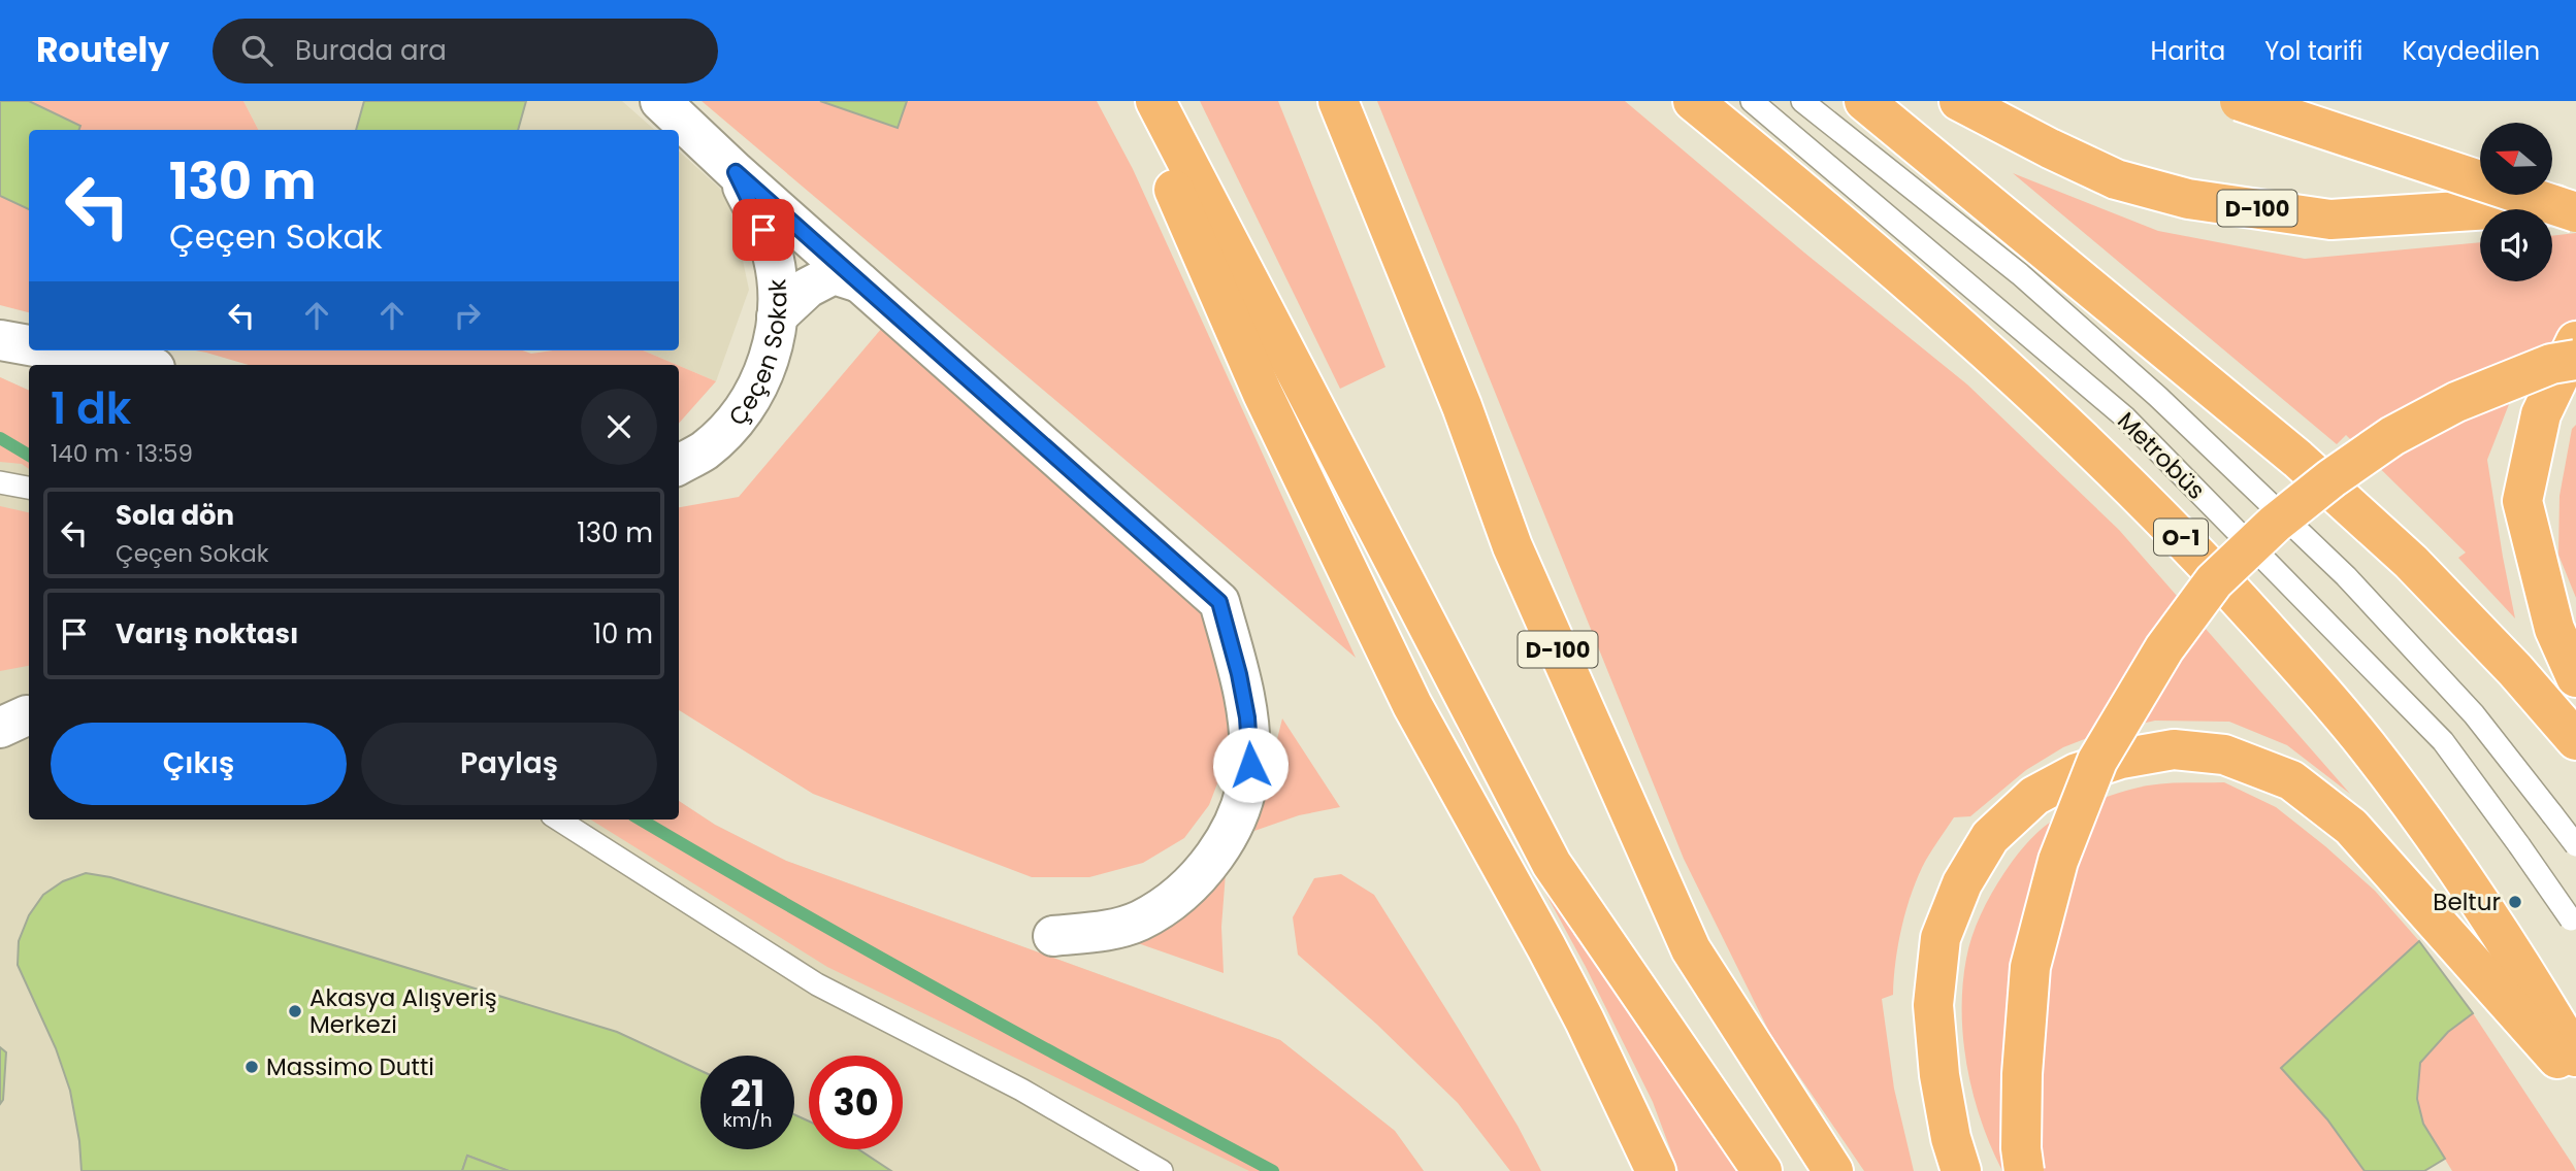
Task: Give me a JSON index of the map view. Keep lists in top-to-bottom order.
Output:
{
  "streets": {
    "highway": ["D-100", "O-1"],
    "street": ["Çeçen Sokak"],
    "lane": ["Metrobüs"]
  },
  "places": ["Beltur", "Akasya Alışveriş Merkezi", "Massimo Dutti"],
  "north": "left",
  "page": {
    "header": "Routely",
    "search": "Burada ara",
    "nav": ["Harita", "Yol tarifi", "Kaydedilen"],
    "turn": ["130 m", "Çeçen Sokak"],
    "heading": ["1 dk", "140 m · 13:59"],
    "list": [
      {
        "name": "Sola dön",
        "note": "Çeçen Sokak",
        "value": "130 m"
      },
      {
        "name": "Varış noktası",
        "value": "10 m"
      }
    ],
    "buttons": ["Çıkış", "Paylaş"],
    "speed": "21 km/h",
    "limit": "30"
  }
}
